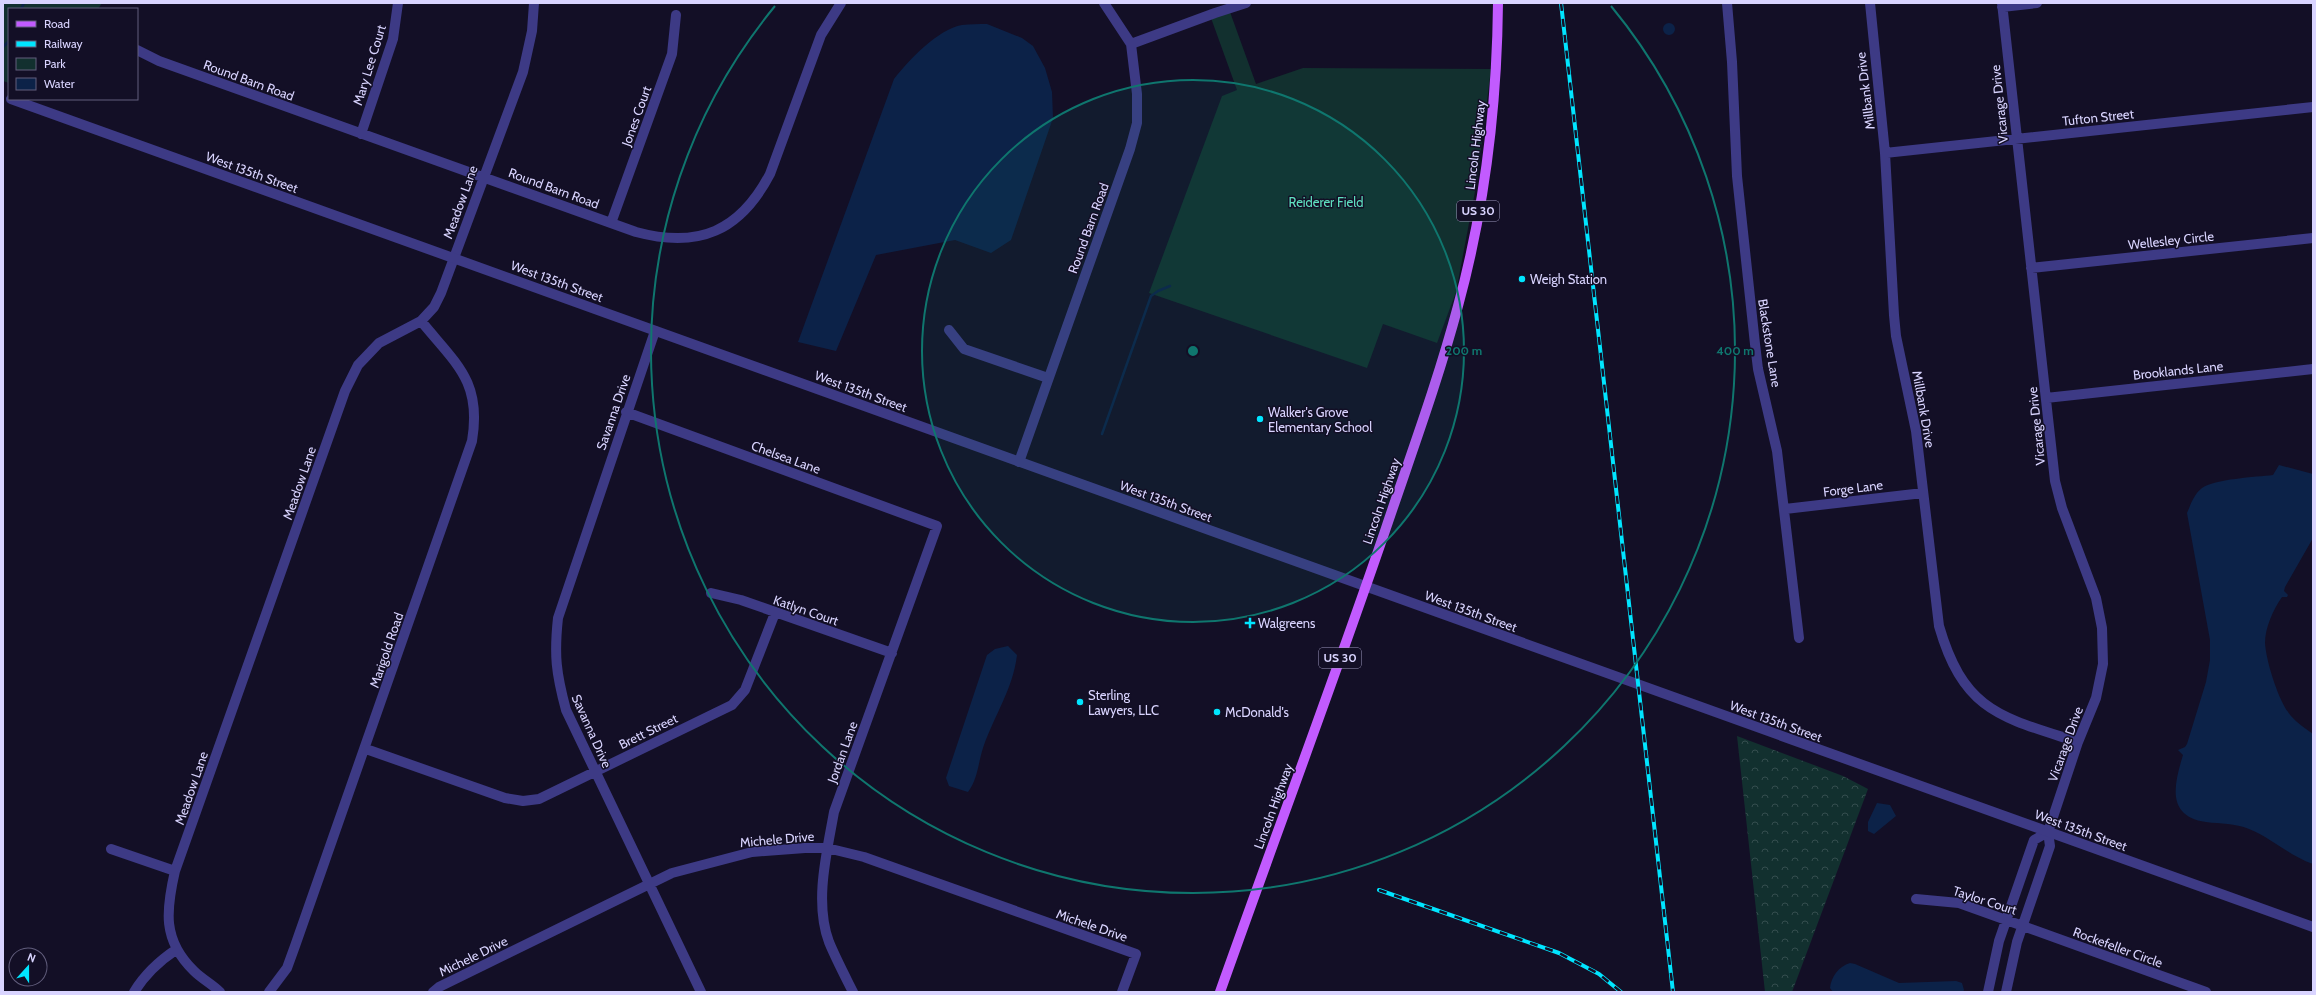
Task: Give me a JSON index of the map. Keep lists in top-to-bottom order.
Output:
{
  "streets": {
    "main road": ["Lincoln Highway", "US 30"],
    "street": [
      "Mary Lee Court",
      "Round Barn Road",
      "Millbank Drive",
      "Vicarage Drive",
      "Jones Court",
      "Tufton Street",
      "West 135th Street",
      "Meadow Lane",
      "Wellesley Circle",
      "Blackstone Lane",
      "Brooklands Lane",
      "Savanna Drive",
      "Chelsea Lane",
      "Forge Lane",
      "Katlyn Court",
      "Marigold Road",
      "Brett Street",
      "Jordan Lane",
      "Michele Drive",
      "Taylor Court",
      "Rockefeller Circle"
    ]
  },
  "crossings": [
    ["Mary Lee Court", "Round Barn Road"],
    ["Round Barn Road", "Jones Court"],
    ["Round Barn Road", "West 135th Street"],
    ["Round Barn Road", "Meadow Lane"],
    ["Millbank Drive", "Vicarage Drive"],
    ["Millbank Drive", "Tufton Street"],
    ["Millbank Drive", "Forge Lane"],
    ["Vicarage Drive", "Tufton Street"],
    ["Vicarage Drive", "West 135th Street"],
    ["Vicarage Drive", "Wellesley Circle"],
    ["Vicarage Drive", "Brooklands Lane"],
    ["Vicarage Drive", "Taylor Court"],
    ["Vicarage Drive", "Rockefeller Circle"],
    ["Lincoln Highway", "West 135th Street"],
    ["West 135th Street", "Meadow Lane"],
    ["West 135th Street", "Savanna Drive"],
    ["Meadow Lane", "Marigold Road"],
    ["Blackstone Lane", "Forge Lane"],
    ["Savanna Drive", "Chelsea Lane"],
    ["Savanna Drive", "Brett Street"],
    ["Savanna Drive", "Michele Drive"],
    ["Chelsea Lane", "Jordan Lane"],
    ["Katlyn Court", "Brett Street"],
    ["Katlyn Court", "Jordan Lane"],
    ["Marigold Road", "Brett Street"],
    ["Jordan Lane", "Michele Drive"],
    ["Taylor Court", "Rockefeller Circle"]
  ],
  "parks": ["Reiderer Field"],
  "places": {
    "other": [
      "Weigh Station",
      "Walker's Grove Elementary School",
      "Sterling Lawyers, LLC",
      "McDonald's"
    ],
    "health": ["Walgreens"]
  },
  "legend": [
    "Road",
    "Railway",
    "Park",
    "Water"
  ],
  "north": "top",
  "rings": ["200 m", "400 m"]
}
